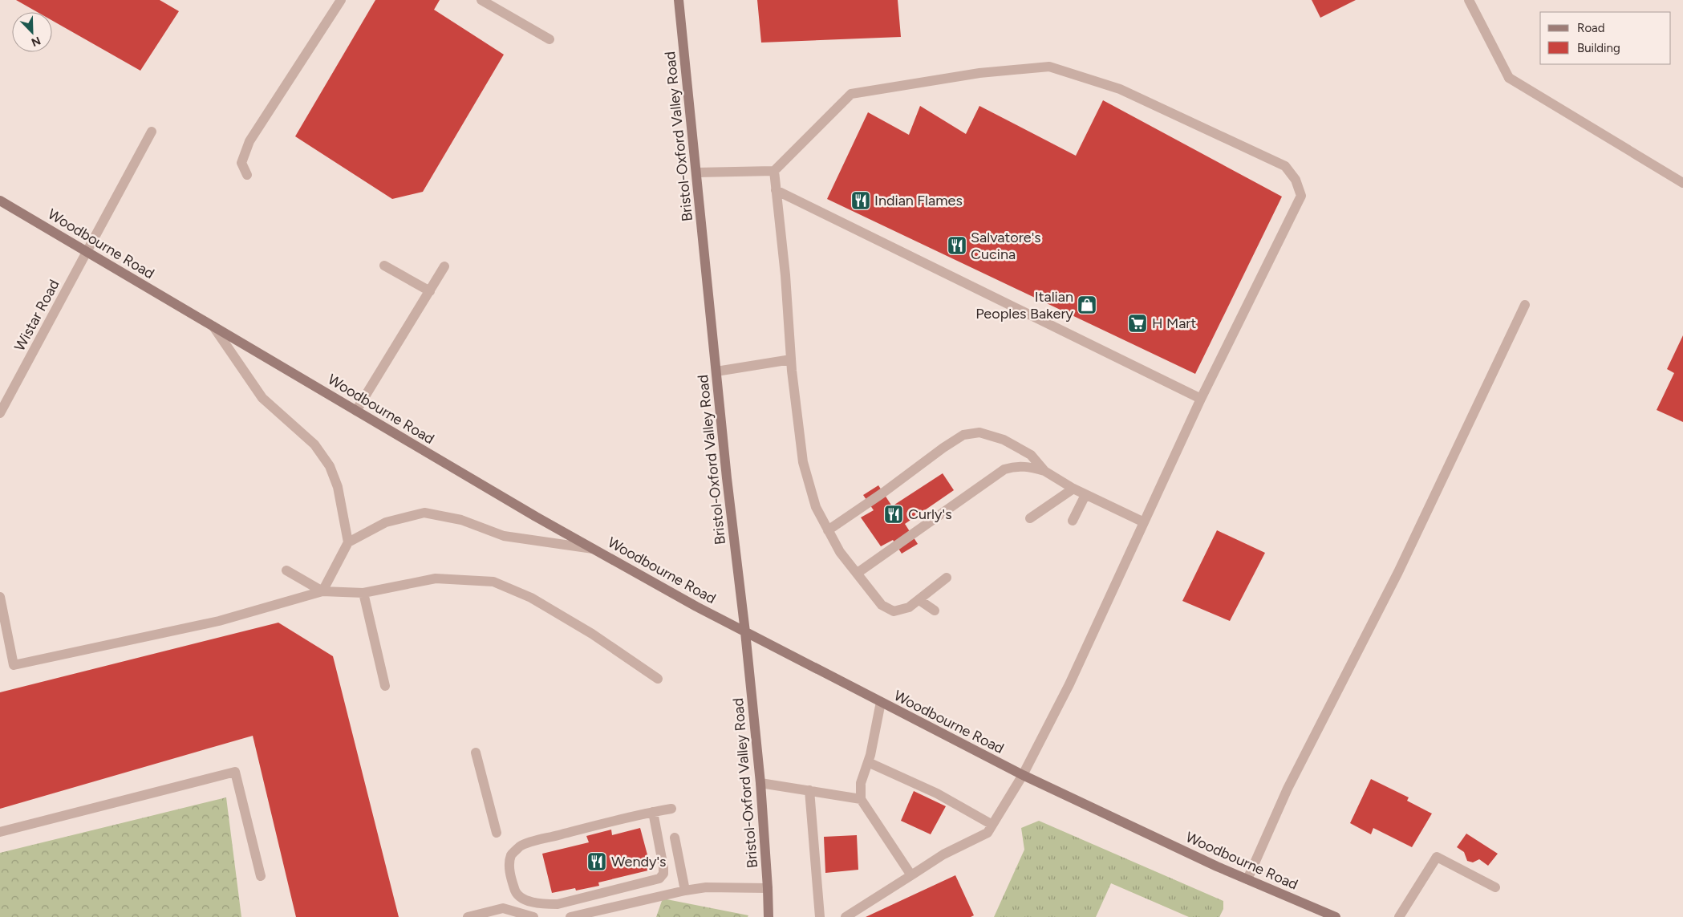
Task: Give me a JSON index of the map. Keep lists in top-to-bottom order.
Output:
{
  "streets": {
    "main road": ["Bristol-Oxford Valley Road", "Woodbourne Road"],
    "street": ["Wistar Road"]
  },
  "crossings": [
    ["Bristol-Oxford Valley Road", "Woodbourne Road"],
    ["Woodbourne Road", "Wistar Road"]
  ],
  "places": {
    "restaurant": [
      "Indian Flames",
      "Salvatore's Cucina",
      "Curly's",
      "Wendy's"
    ],
    "shop": ["Italian Peoples Bakery"],
    "supermarket": ["H Mart"]
  },
  "legend": ["Road", "Building"],
  "north": "bottom right"
}
